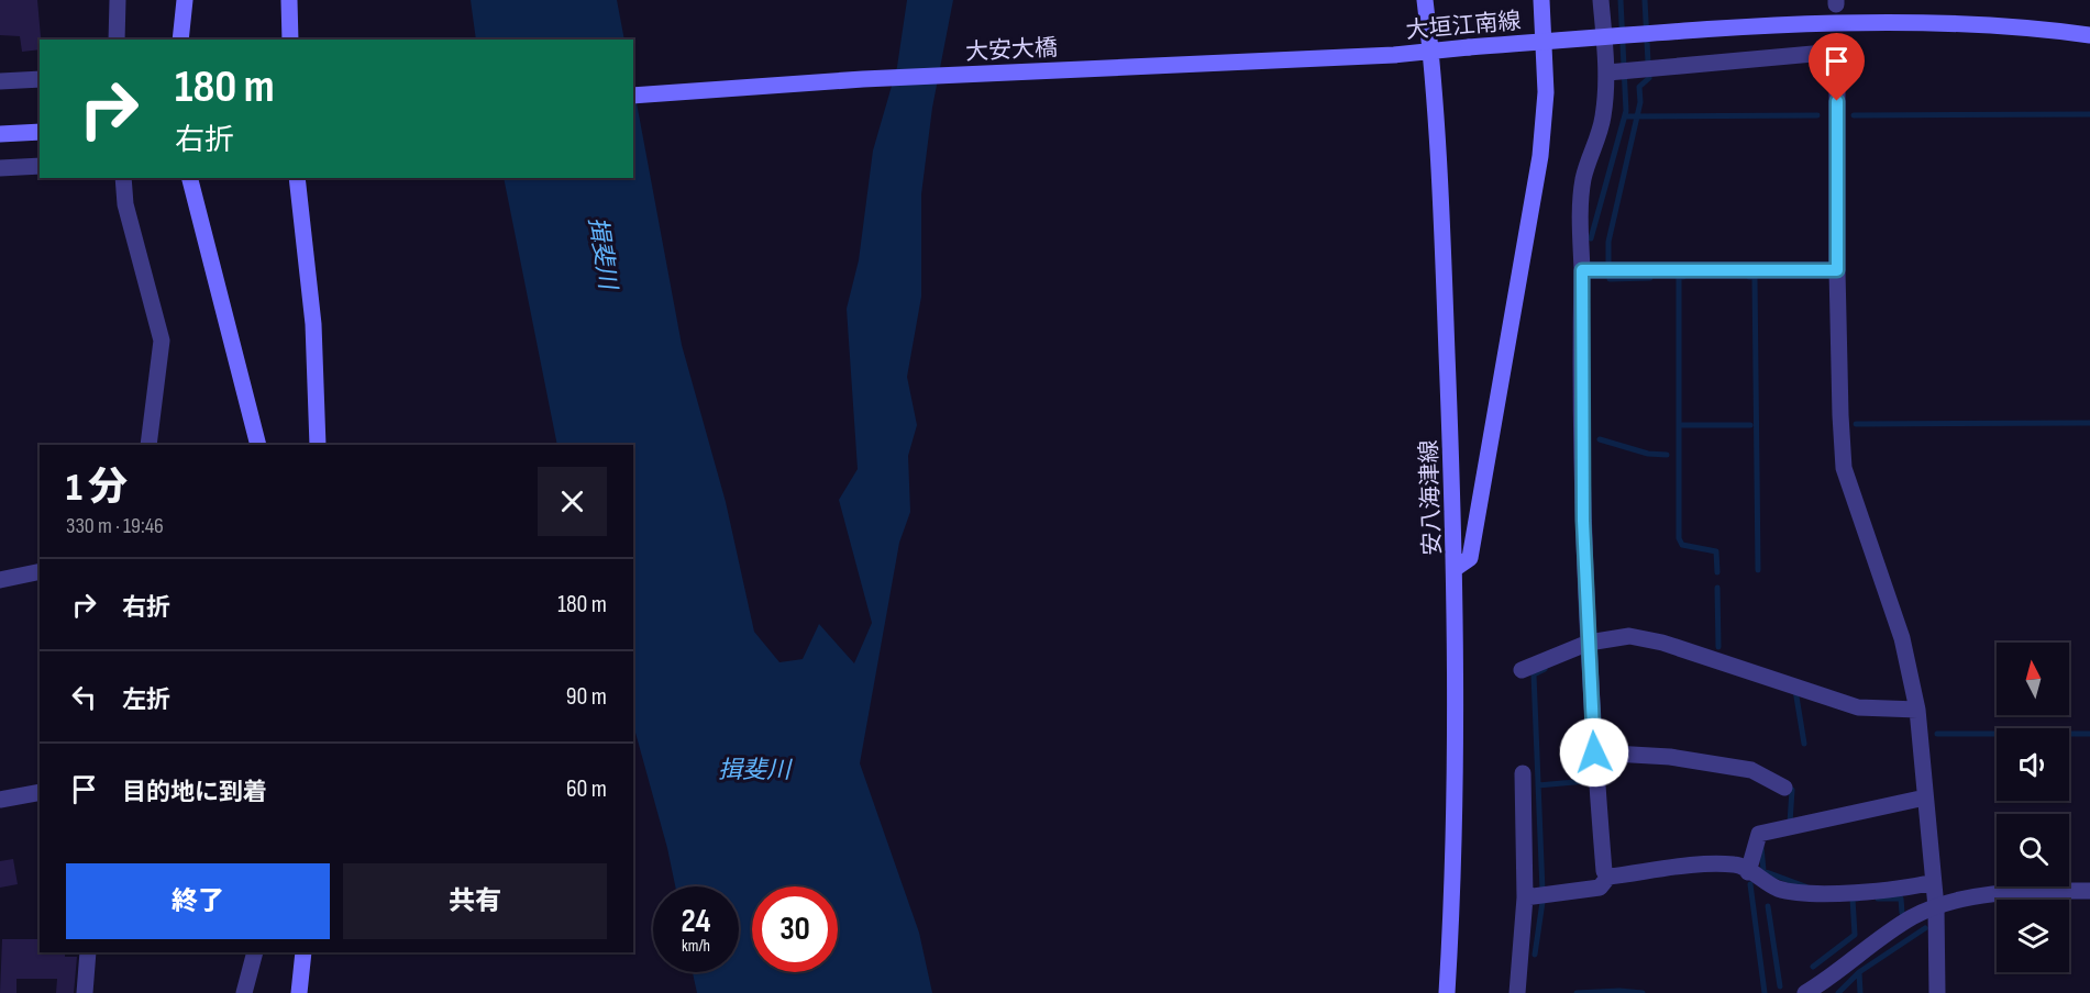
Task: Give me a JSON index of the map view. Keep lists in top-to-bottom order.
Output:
{
  "streets": {
    "main road": ["大垣江南線", "大安大橋", "安八海津線"]
  },
  "crossings": [
    ["大垣江南線", "大安大橋"],
    ["大垣江南線", "安八海津線"]
  ],
  "water": ["揖斐川"],
  "north": "top",
  "page": {
    "turn": ["180 m", "右折"],
    "heading": ["1 分", "330 m · 19:46"],
    "list": [
      {
        "name": "右折",
        "value": "180 m"
      },
      {
        "name": "左折",
        "value": "90 m"
      },
      {
        "name": "目的地に到着",
        "value": "60 m"
      }
    ],
    "buttons": ["終了", "共有"],
    "speed": "24 km/h",
    "limit": "30"
  }
}
